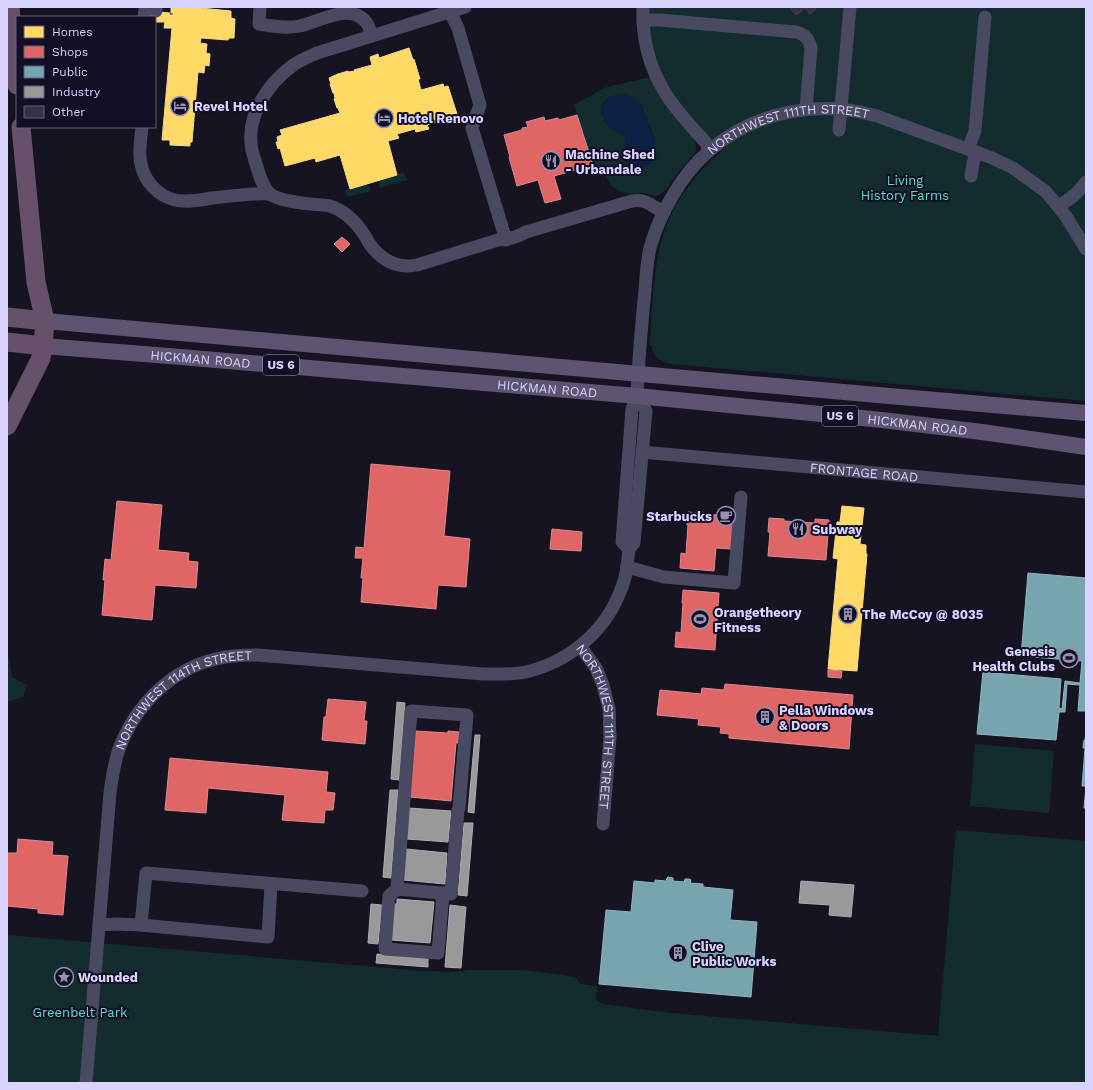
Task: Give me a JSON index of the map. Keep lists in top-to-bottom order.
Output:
{
  "streets": {
    "highway": ["HICKMAN ROAD", "US 6"],
    "street": ["NORTHWEST 111TH STREET", "FRONTAGE ROAD", "NORTHWEST 114TH STREET"]
  },
  "crossings": [
    ["NORTHWEST 111TH STREET", "HICKMAN ROAD"],
    ["NORTHWEST 111TH STREET", "FRONTAGE ROAD"],
    ["NORTHWEST 111TH STREET", "NORTHWEST 114TH STREET"]
  ],
  "parks": ["Living History Farms", "Greenbelt Park"],
  "places": {
    "hotel": ["Revel Hotel", "Hotel Renovo"],
    "restaurant": ["Machine Shed - Urbandale", "Subway"],
    "cafe": ["Starbucks"],
    "building": ["The McCoy @ 8035", "Pella Windows & Doors", "Clive Public Works"],
    "sports": ["Orangetheory Fitness", "Genesis Health Clubs"],
    "place": ["Wounded"]
  },
  "legend": [
    "Homes",
    "Shops",
    "Public",
    "Industry",
    "Other"
  ]
}
